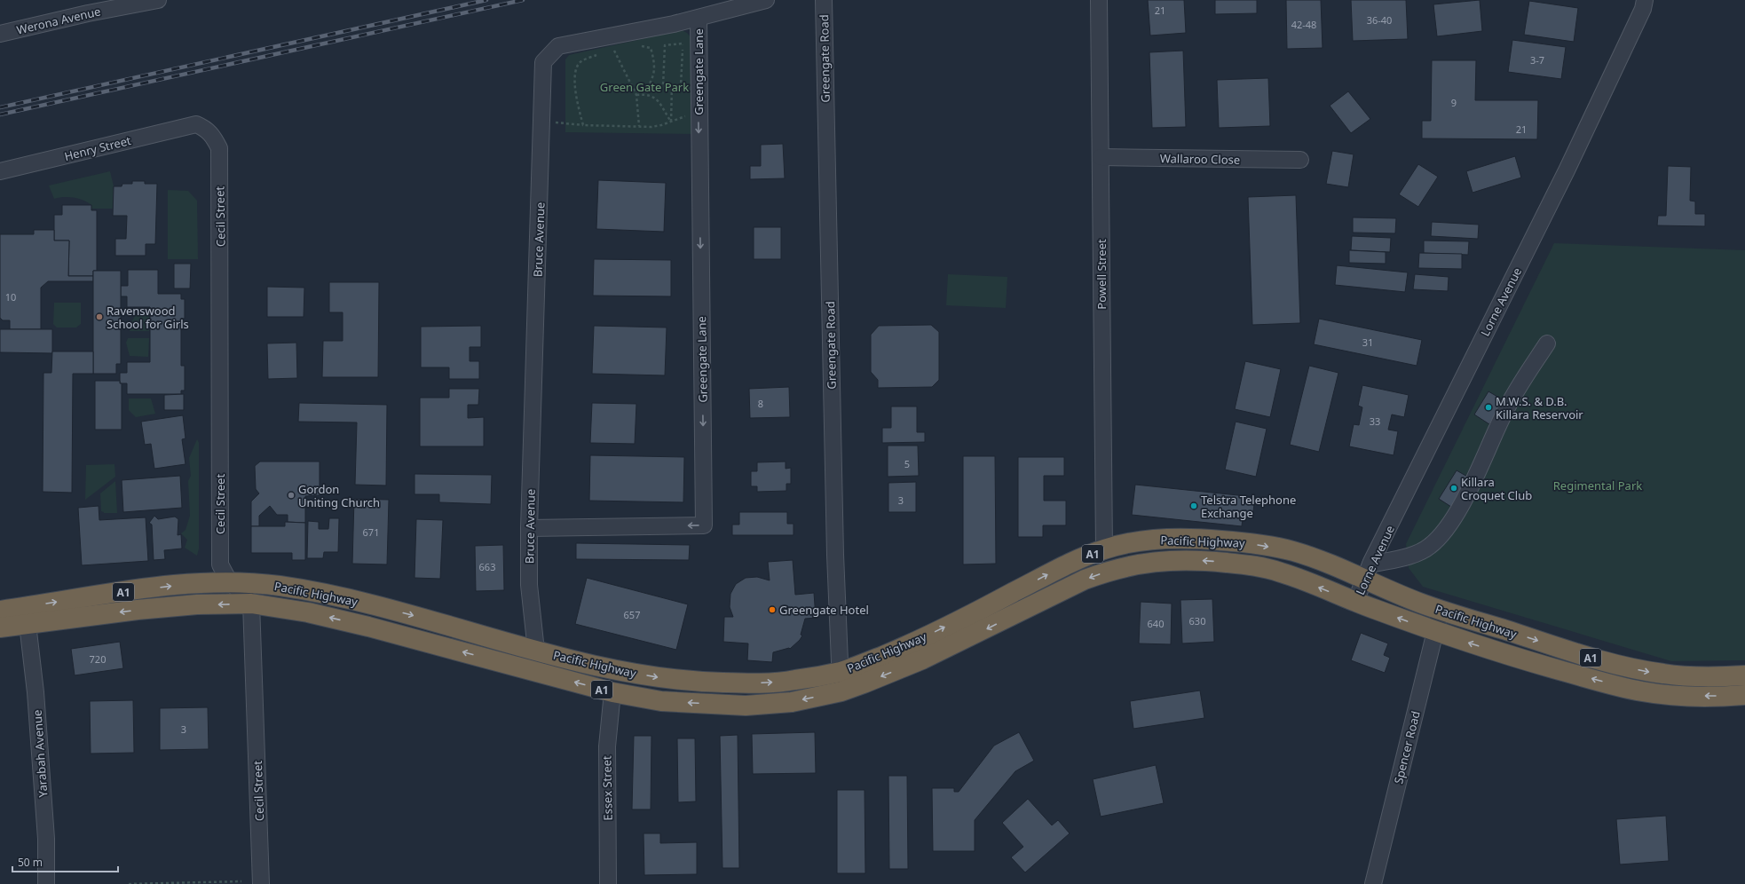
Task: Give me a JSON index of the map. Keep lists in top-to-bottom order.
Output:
{
  "streets": {
    "highway": ["Pacific Highway", "A1"],
    "street": [
      "Werona Avenue",
      "Greengate Road",
      "Greengate Lane",
      "Henry Street",
      "Wallaroo Close",
      "Cecil Street",
      "Bruce Avenue",
      "Powell Street",
      "Lorne Avenue",
      "Spencer Road",
      "Yarabah Avenue",
      "Essex Street"
    ]
  },
  "crossings": [
    ["Greengate Road", "Pacific Highway"],
    ["Greengate Lane", "Bruce Avenue"],
    ["Henry Street", "Cecil Street"],
    ["Wallaroo Close", "Powell Street"],
    ["Cecil Street", "Pacific Highway"],
    ["Bruce Avenue", "Pacific Highway"],
    ["Powell Street", "Pacific Highway"],
    ["Lorne Avenue", "Pacific Highway"],
    ["Pacific Highway", "Spencer Road"],
    ["Pacific Highway", "Yarabah Avenue"],
    ["Pacific Highway", "Essex Street"]
  ],
  "parks": ["Green Gate Park", "Regimental Park"],
  "places": [
    "Ravenswood School for Girls",
    "M.W.S. & D.B. Killara Reservoir",
    "Killara Croquet Club",
    "Gordon Uniting Church",
    "Telstra Telephone Exchange",
    "Greengate Hotel"
  ],
  "house_numbers": [
    "21",
    "36-40",
    "42-48",
    "3-7",
    "9",
    "21",
    "10",
    "31",
    "8",
    "33",
    "5",
    "3",
    "671",
    "663",
    "657",
    "630",
    "640",
    "720",
    "3"
  ],
  "scale_bar": "50 m"
}
